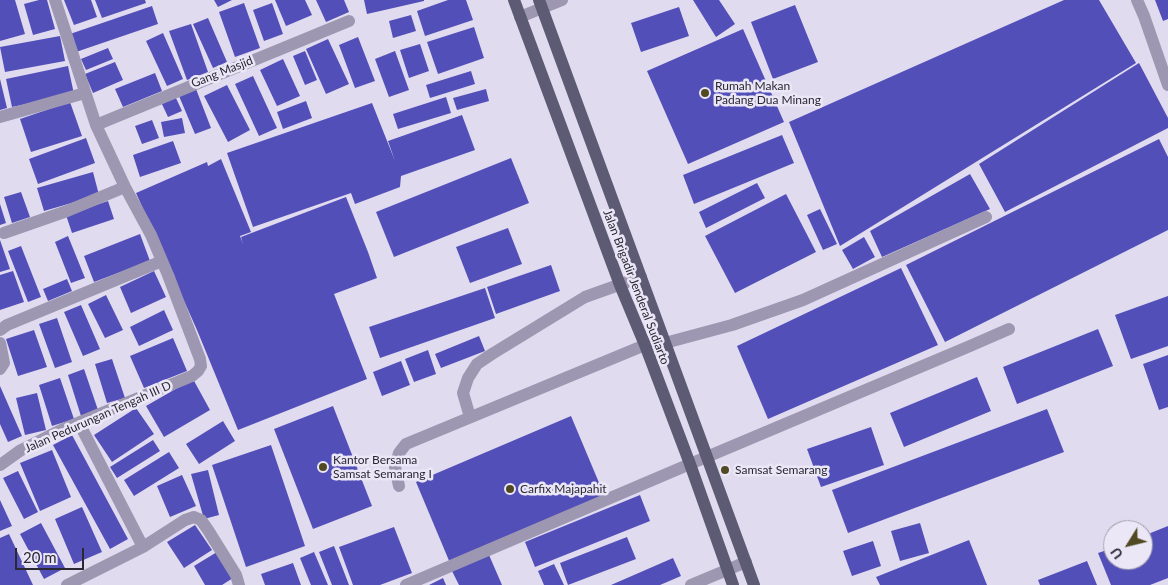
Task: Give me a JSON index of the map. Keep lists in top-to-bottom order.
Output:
{
  "streets": {
    "main road": ["Jalan Brigadir Jenderal Sudiarto"],
    "street": ["Gang Masjid", "Jalan Pedurungan Tengah III D"]
  },
  "places": [
    "Rumah Makan Padang Dua Minang",
    "Kantor Bersama Samsat Semarang I",
    "Samsat Semarang",
    "Carfix Majapahit"
  ],
  "scale_bar": "20 m",
  "north": "bottom left"
}
